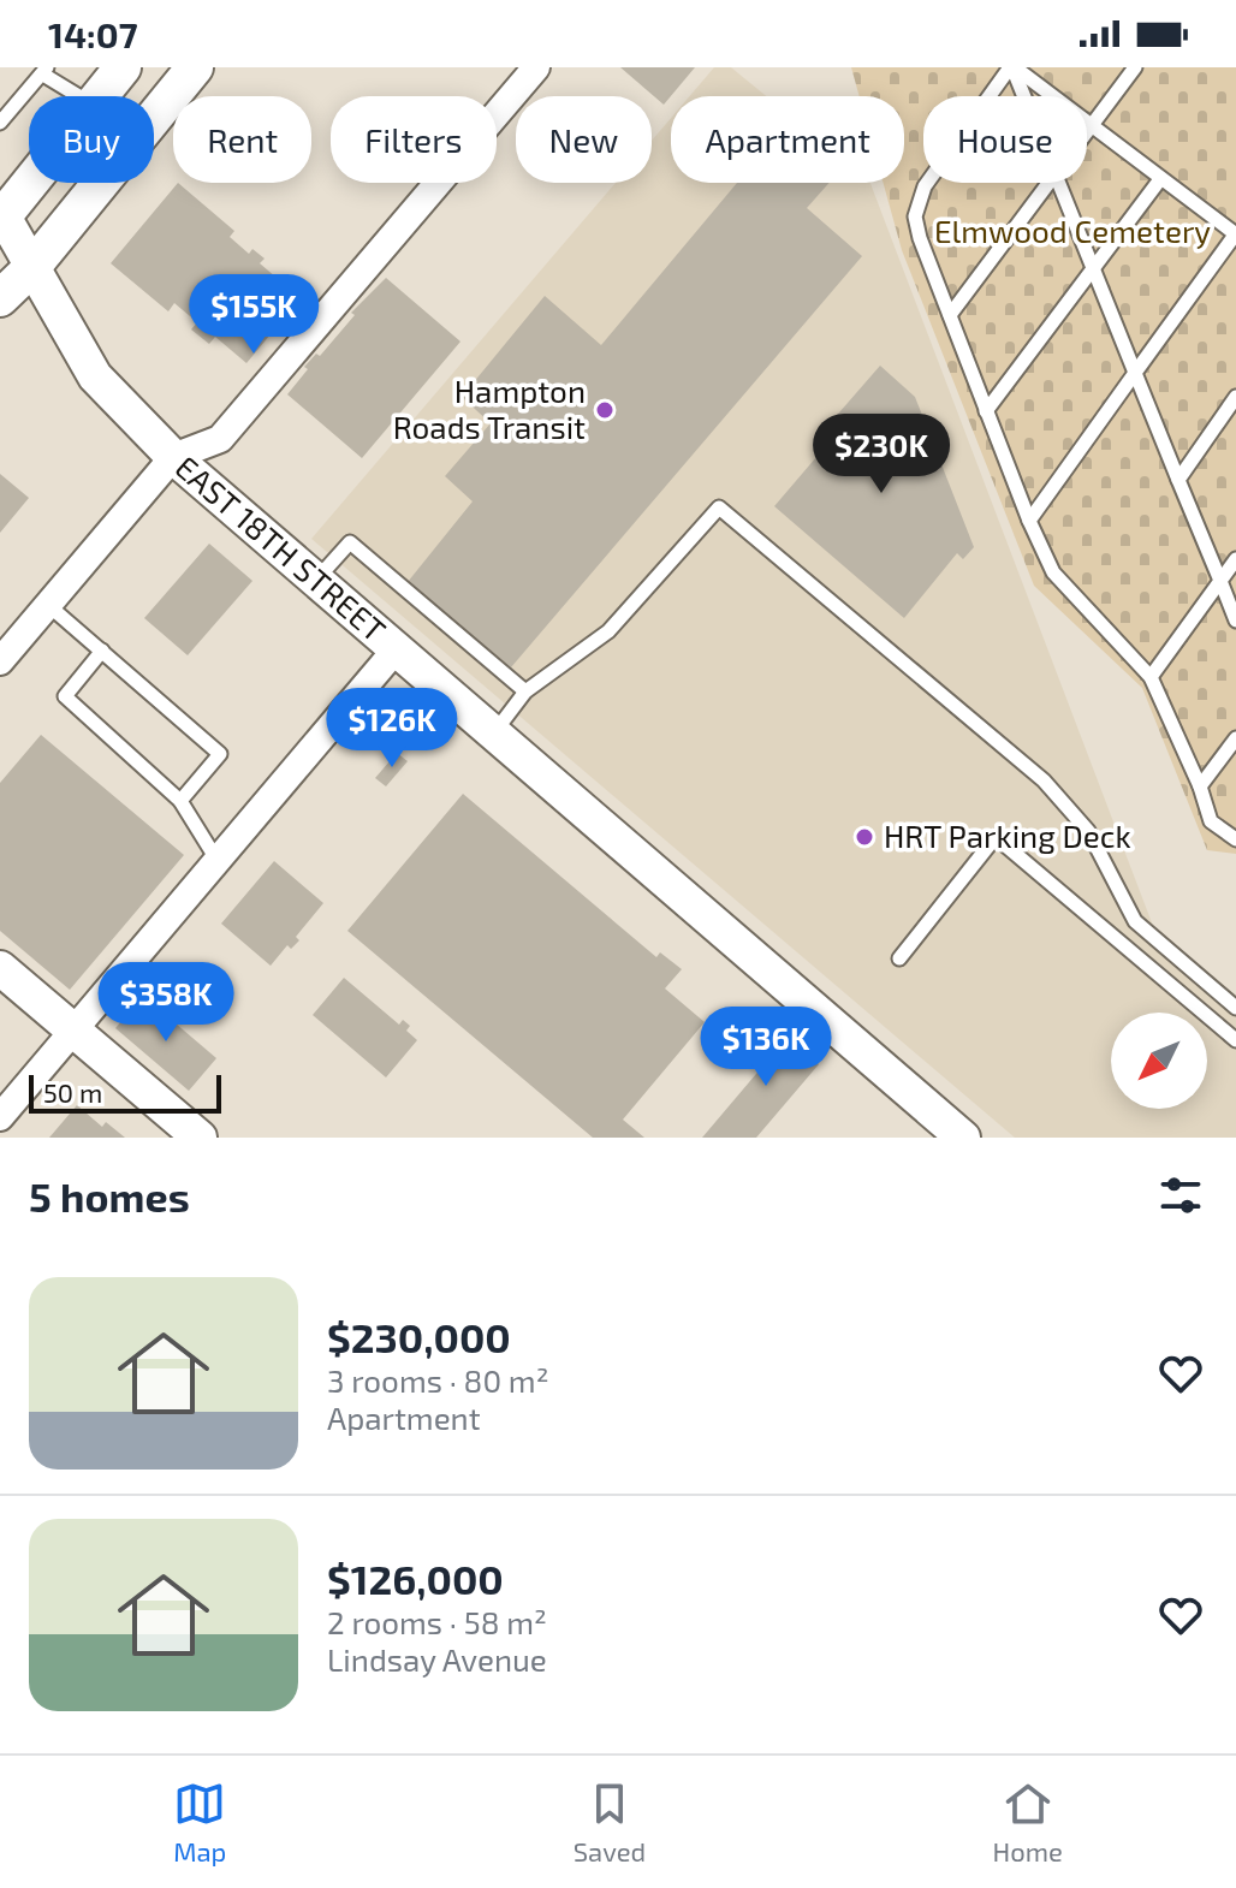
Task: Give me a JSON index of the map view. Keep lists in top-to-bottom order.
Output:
{
  "streets": {
    "street": ["EAST 18TH STREET"]
  },
  "parks": ["Elmwood Cemetery"],
  "places": ["Hampton Roads Transit", "HRT Parking Deck"],
  "scale_bar": "50 m",
  "north": "bottom left",
  "page": {
    "status": "14:07",
    "chip": [
      "Buy",
      "Rent",
      "Filters",
      "New",
      "Apartment",
      "House"
    ],
    "price": [
      "$155K",
      "$230K",
      "$126K",
      "$358K",
      "$136K"
    ],
    "scale": "50 m",
    "heading": "5 homes",
    "list": [
      {
        "name": "$230,000",
        "note": "3 rooms · 80 m² · Apartment"
      },
      {
        "name": "$126,000",
        "note": "2 rooms · 58 m² · Lindsay Avenue"
      }
    ],
    "tabs": ["Map", "Saved", "Home"]
  }
}
